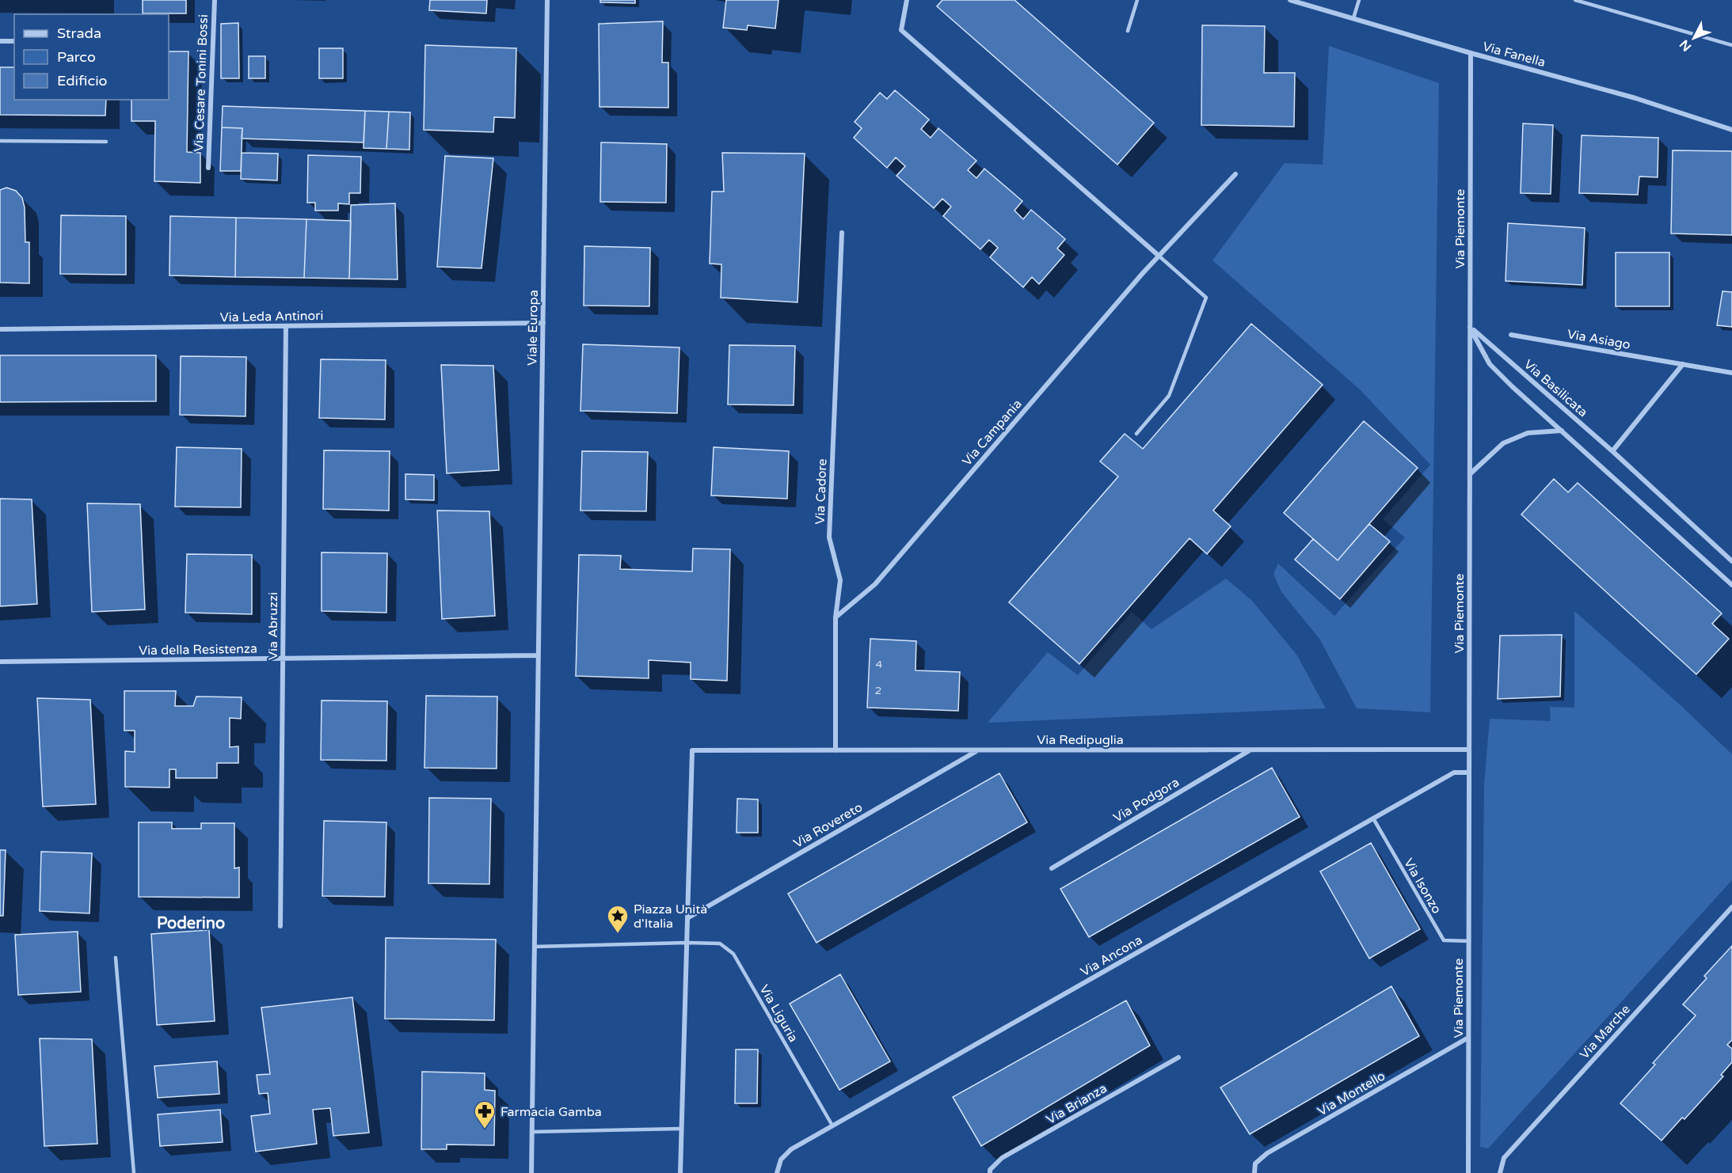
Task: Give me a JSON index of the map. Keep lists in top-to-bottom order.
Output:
{
  "streets": {
    "street": [
      "Via Fanella",
      "Via Cesare Tonini Bossi",
      "Via Piemonte",
      "Via Leda Antinori",
      "Viale Europa",
      "Via Asiago",
      "Via Basilicata",
      "Via Campania",
      "Via Cadore",
      "Via Abruzzi",
      "Via della Resistenza",
      "Via Redipuglia",
      "Via Podgora",
      "Via Rovereto",
      "Via Ancona",
      "Via Marche",
      "Via Montello",
      "Via Brianza"
    ],
    "lane": ["Via Isonzo", "Via Liguria"]
  },
  "crossings": [
    ["Via Fanella", "Via Piemonte"],
    ["Via Piemonte", "Via Basilicata"],
    ["Via Piemonte", "Via Redipuglia"],
    ["Via Piemonte", "Via Isonzo"],
    ["Via Piemonte", "Via Ancona"],
    ["Via Piemonte", "Via Montello"],
    ["Via Leda Antinori", "Viale Europa"],
    ["Via Leda Antinori", "Via Abruzzi"],
    ["Viale Europa", "Via della Resistenza"],
    ["Via Campania", "Via Cadore"],
    ["Via Cadore", "Via Redipuglia"],
    ["Via Abruzzi", "Via della Resistenza"],
    ["Via Redipuglia", "Via Podgora"],
    ["Via Redipuglia", "Via Rovereto"],
    ["Via Isonzo", "Via Ancona"],
    ["Via Ancona", "Via Liguria"]
  ],
  "districts": ["Poderino"],
  "places": {
    "place": ["Piazza Unità d'Italia"],
    "pharmacy": ["Farmacia Gamba"]
  },
  "house_numbers": ["4", "2"],
  "legend": ["Strada", "Parco", "Edificio"],
  "north": "bottom left"
}
